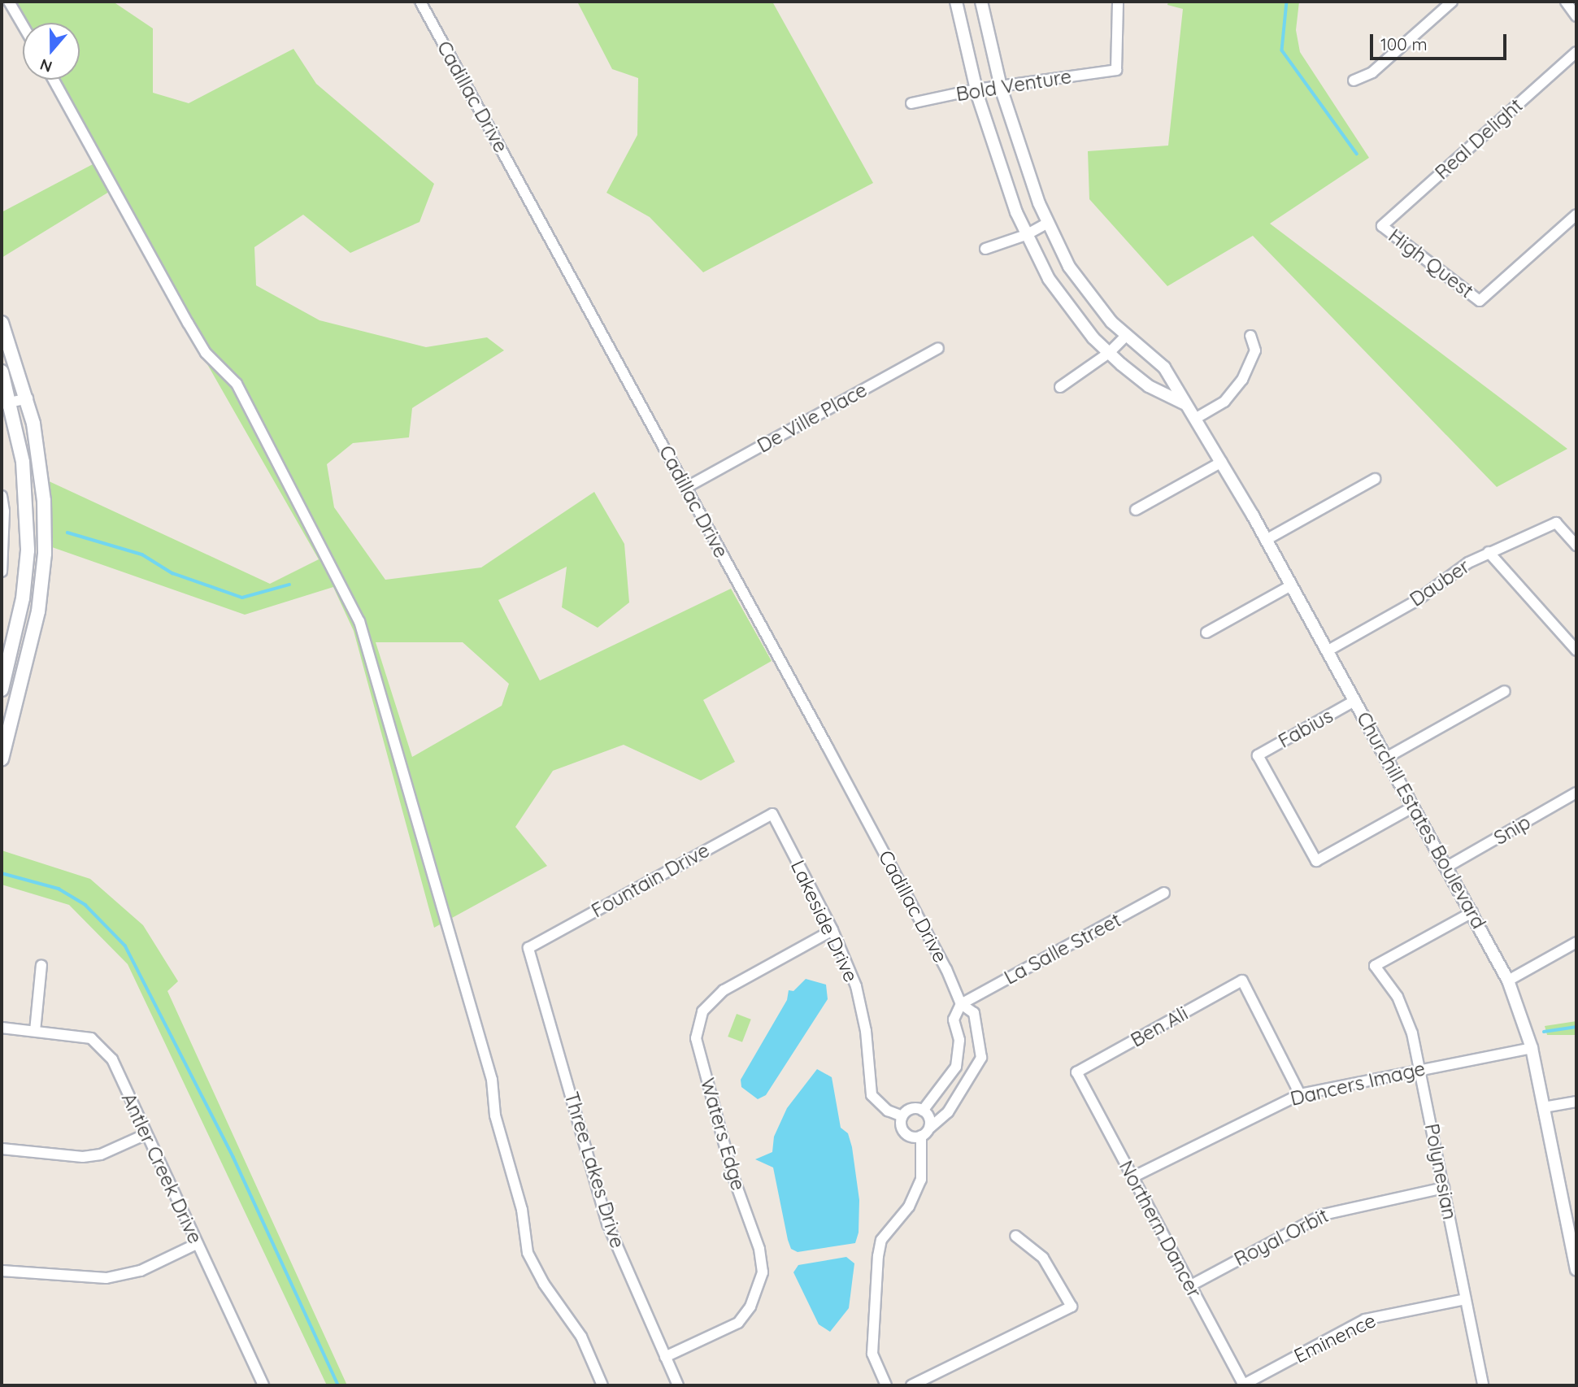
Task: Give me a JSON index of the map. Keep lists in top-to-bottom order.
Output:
{
  "streets": {
    "street": [
      "Bold Venture",
      "Cadillac Drive",
      "Real Delight",
      "High Quest",
      "De Ville Place",
      "Dauber",
      "Fabius",
      "Churchill Estates Boulevard",
      "Snip",
      "Fountain Drive",
      "Lakeside Drive",
      "La Salle Street",
      "Ben Ali",
      "Dancers Image",
      "Waters Edge",
      "Antler Creek Drive",
      "Three Lakes Drive",
      "Polynesian",
      "Northern Dancer",
      "Royal Orbit",
      "Eminence"
    ]
  },
  "crossings": [
    ["Bold Venture", "Churchill Estates Boulevard"],
    ["Cadillac Drive", "De Ville Place"],
    ["Cadillac Drive", "La Salle Street"],
    ["Real Delight", "High Quest"],
    ["Dauber", "Churchill Estates Boulevard"],
    ["Fabius", "Churchill Estates Boulevard"],
    ["Churchill Estates Boulevard", "Snip"],
    ["Churchill Estates Boulevard", "Dancers Image"],
    ["Churchill Estates Boulevard", "Polynesian"],
    ["Fountain Drive", "Lakeside Drive"],
    ["Fountain Drive", "Three Lakes Drive"],
    ["Lakeside Drive", "Waters Edge"],
    ["Ben Ali", "Dancers Image"],
    ["Ben Ali", "Northern Dancer"],
    ["Dancers Image", "Polynesian"],
    ["Dancers Image", "Northern Dancer"],
    ["Waters Edge", "Three Lakes Drive"],
    ["Polynesian", "Royal Orbit"],
    ["Polynesian", "Eminence"],
    ["Northern Dancer", "Royal Orbit"],
    ["Northern Dancer", "Eminence"]
  ],
  "scale_bar": "100 m",
  "north": "bottom"
}
